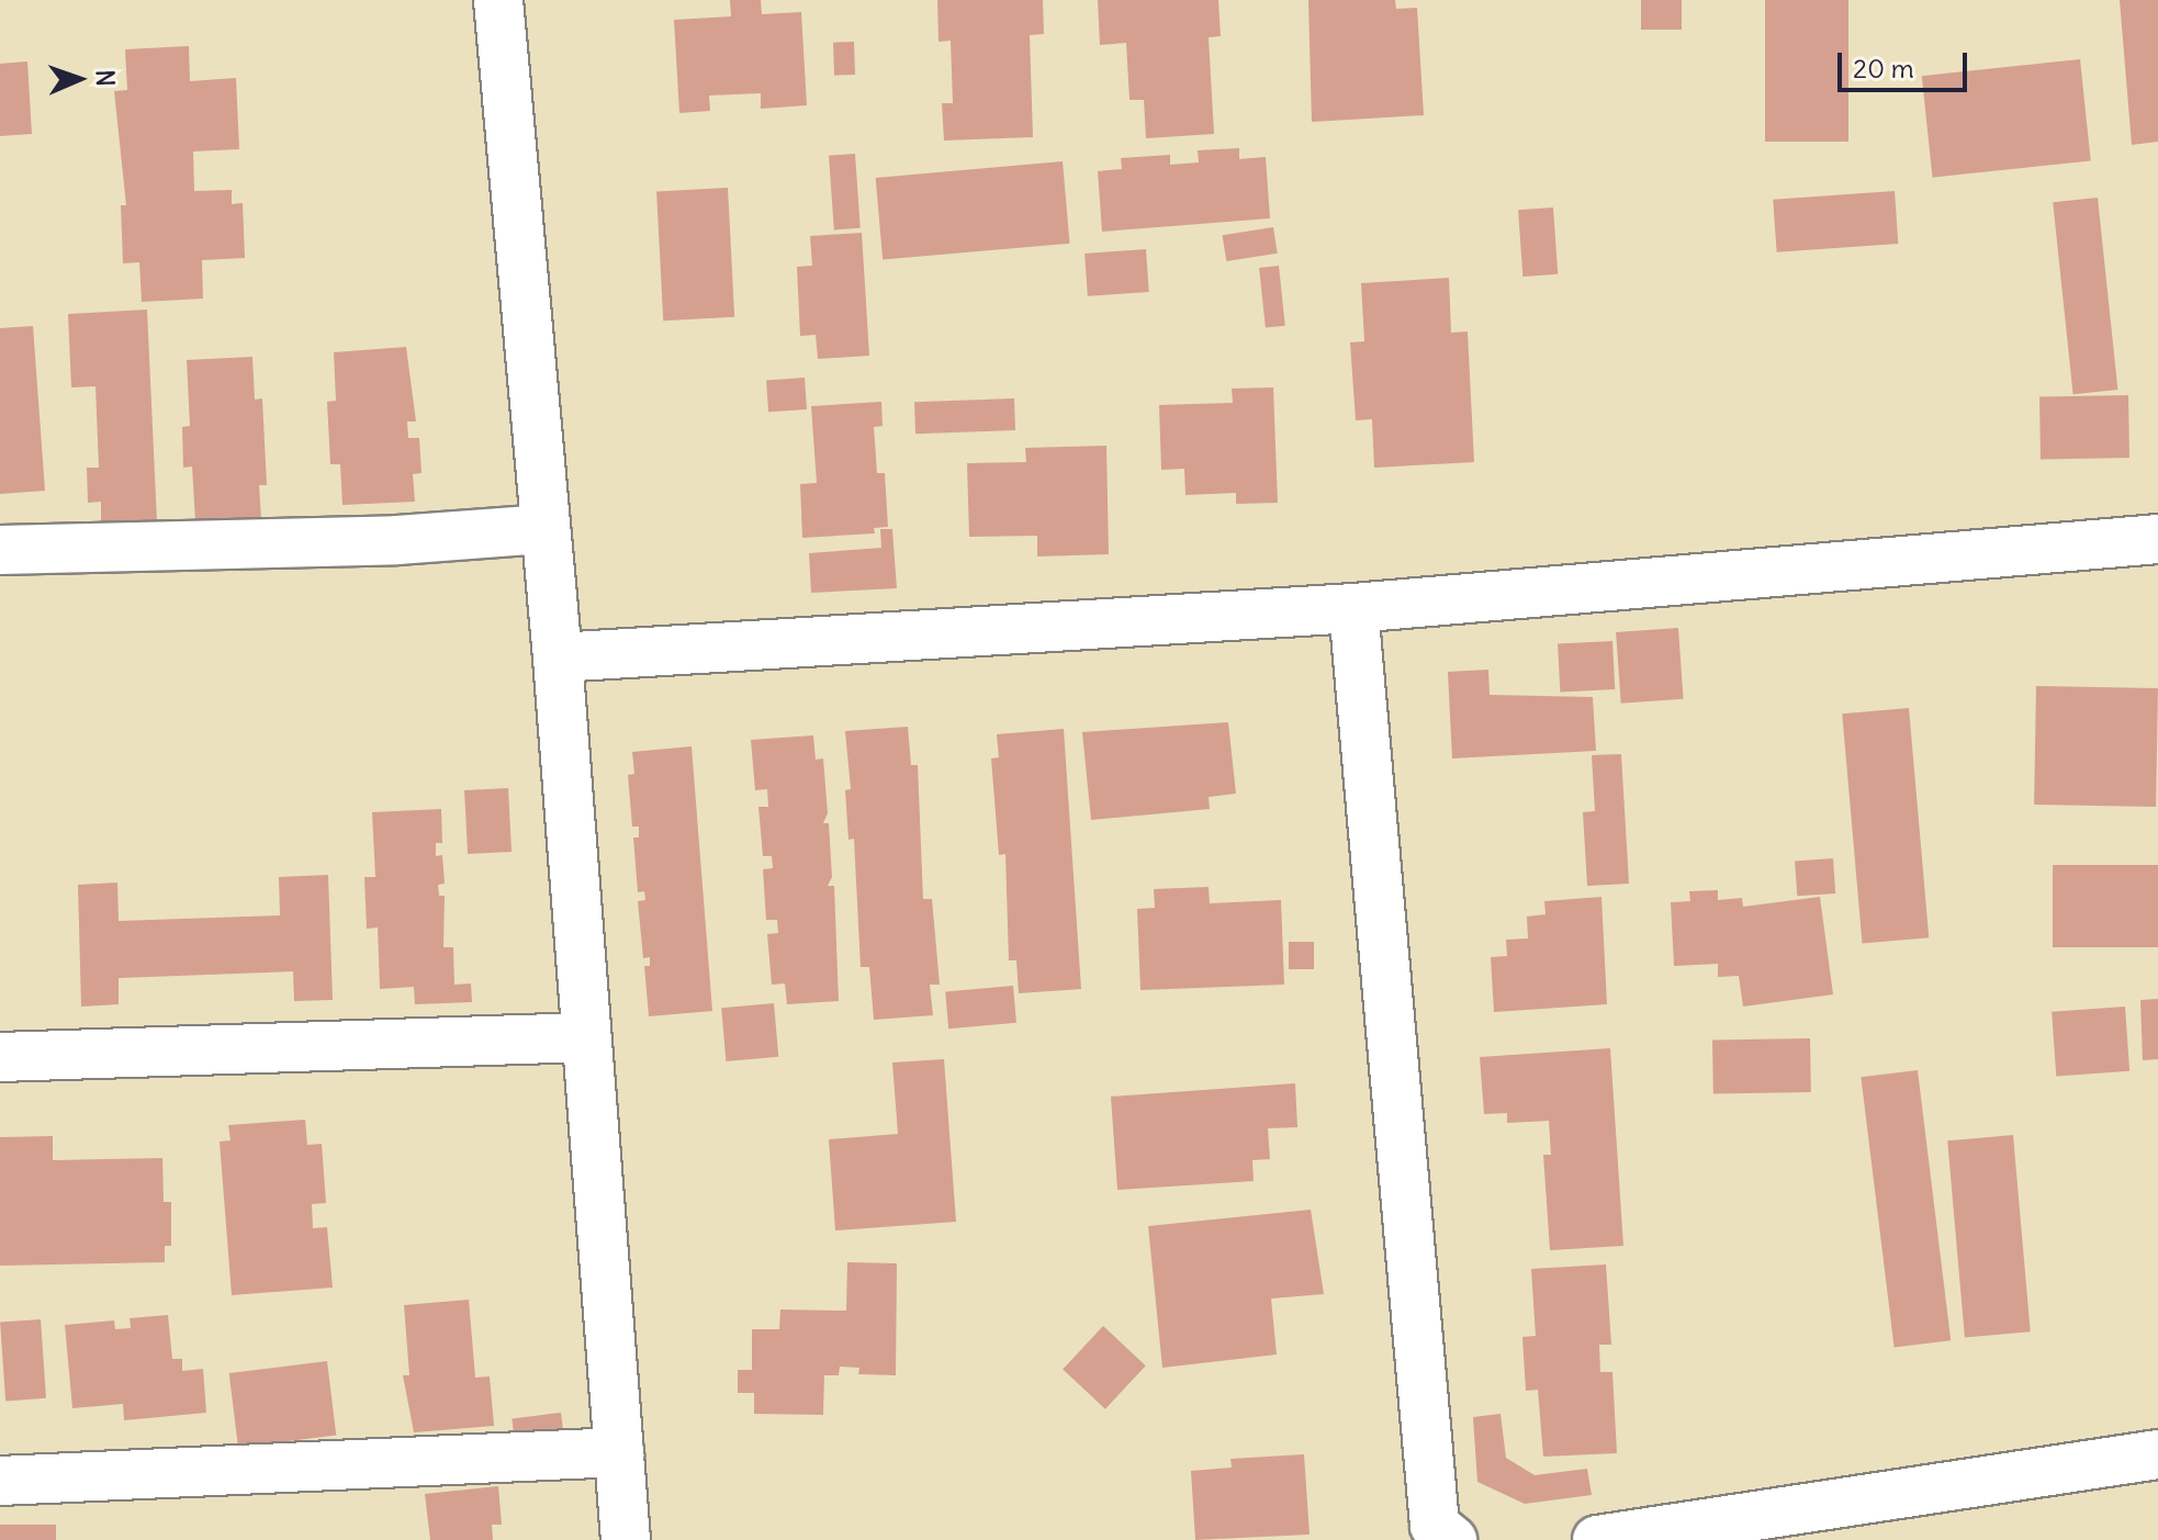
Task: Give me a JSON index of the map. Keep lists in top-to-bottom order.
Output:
{
  "scale_bar": "20 m",
  "north": "right"
}
